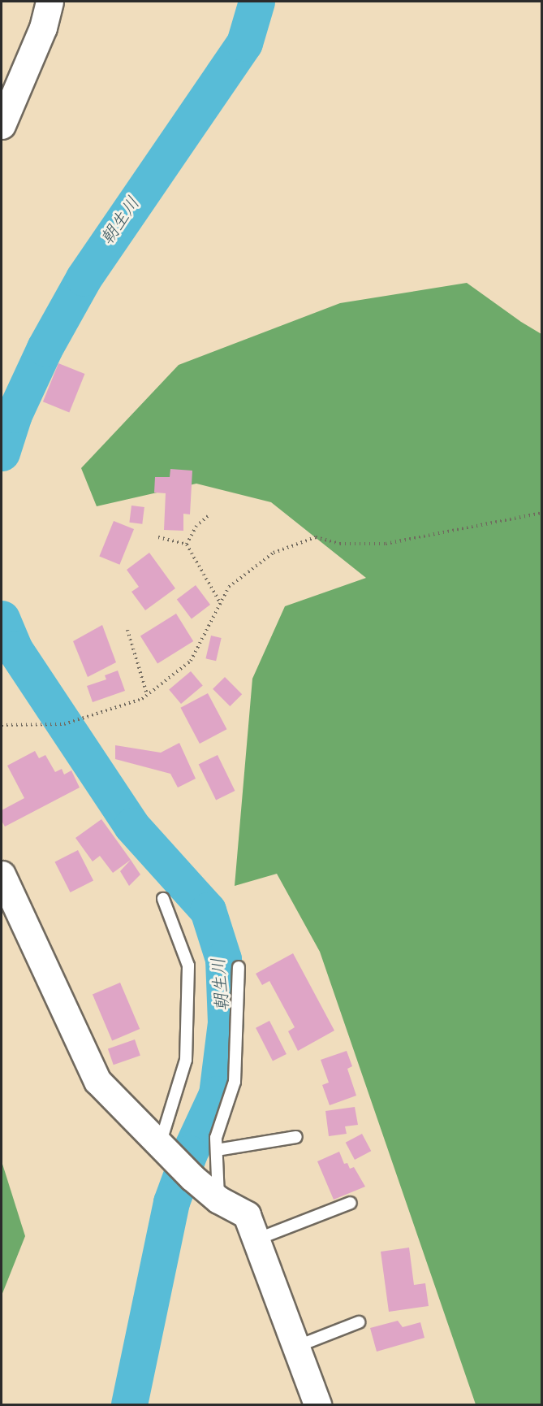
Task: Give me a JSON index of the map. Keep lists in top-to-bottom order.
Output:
{
  "water": ["朝生川"]
}
